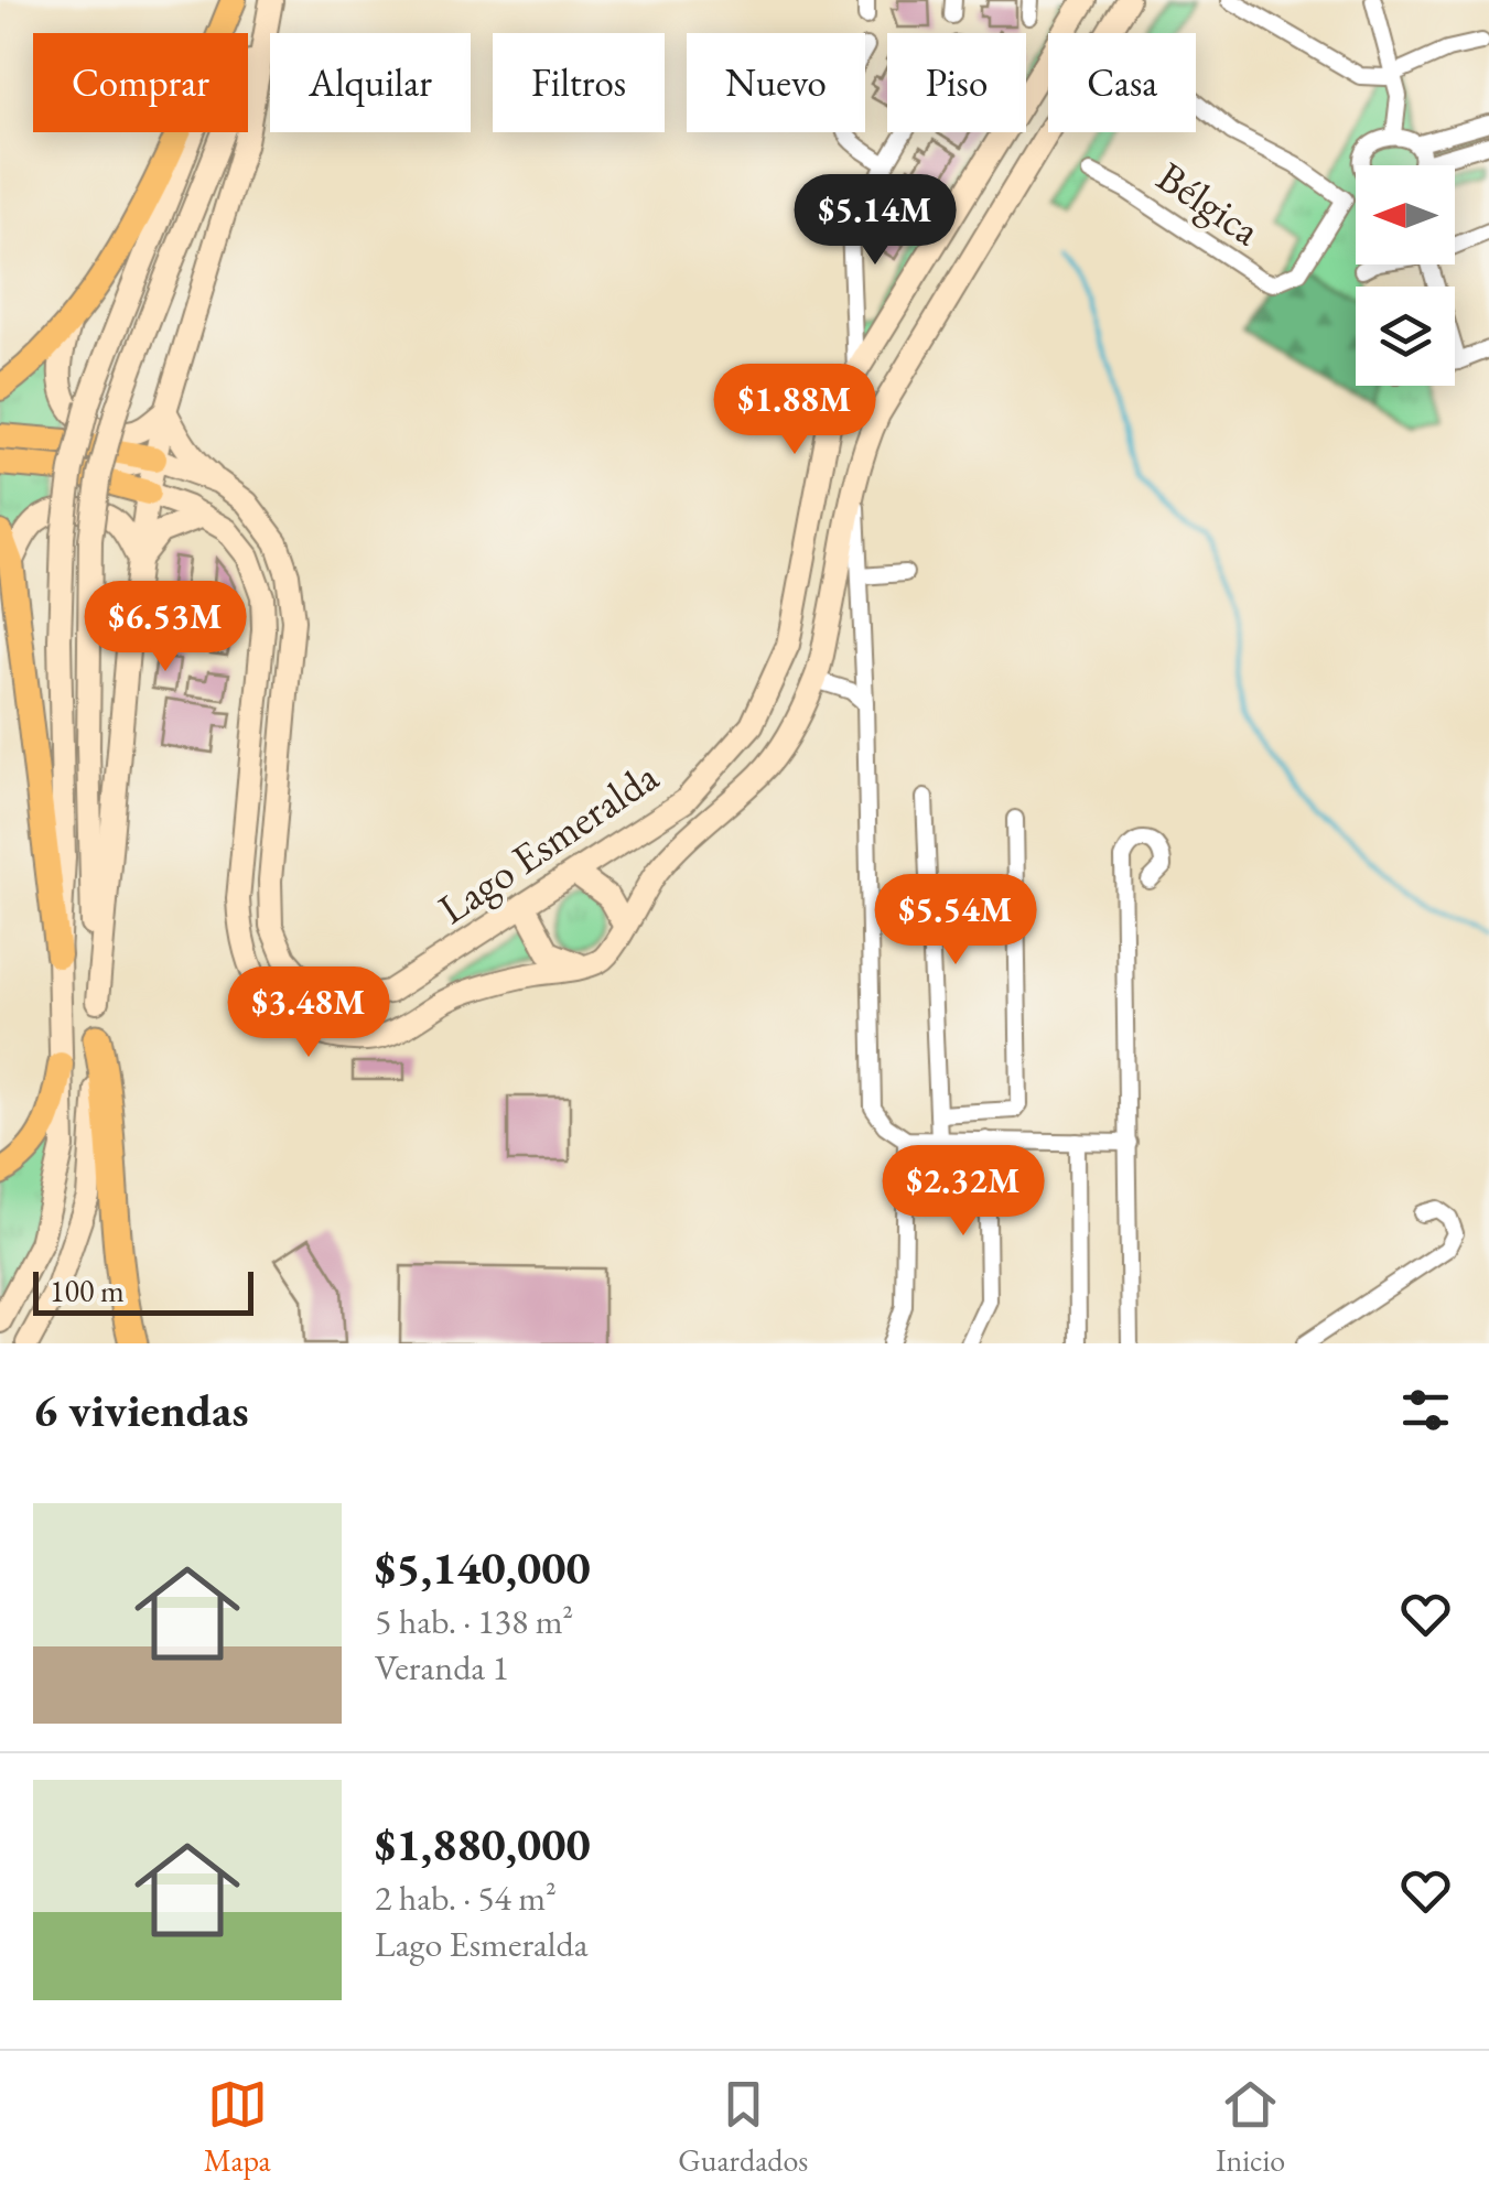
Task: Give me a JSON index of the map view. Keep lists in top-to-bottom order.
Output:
{
  "streets": {
    "street": ["Bélgica", "Lago Esmeralda"]
  },
  "scale_bar": "100 m",
  "north": "left",
  "page": {
    "chip": [
      "Comprar",
      "Alquilar",
      "Filtros",
      "Nuevo",
      "Piso",
      "Casa"
    ],
    "price": [
      "$5.14M",
      "$1.88M",
      "$6.53M",
      "$5.54M",
      "$3.48M",
      "$2.32M"
    ],
    "scale": "100 m",
    "heading": "6 viviendas",
    "list": [
      {
        "name": "$5,140,000",
        "note": "5 hab. · 138 m² · Veranda 1"
      },
      {
        "name": "$1,880,000",
        "note": "2 hab. · 54 m² · Lago Esmeralda"
      }
    ],
    "tabs": ["Mapa", "Guardados", "Inicio"]
  }
}
